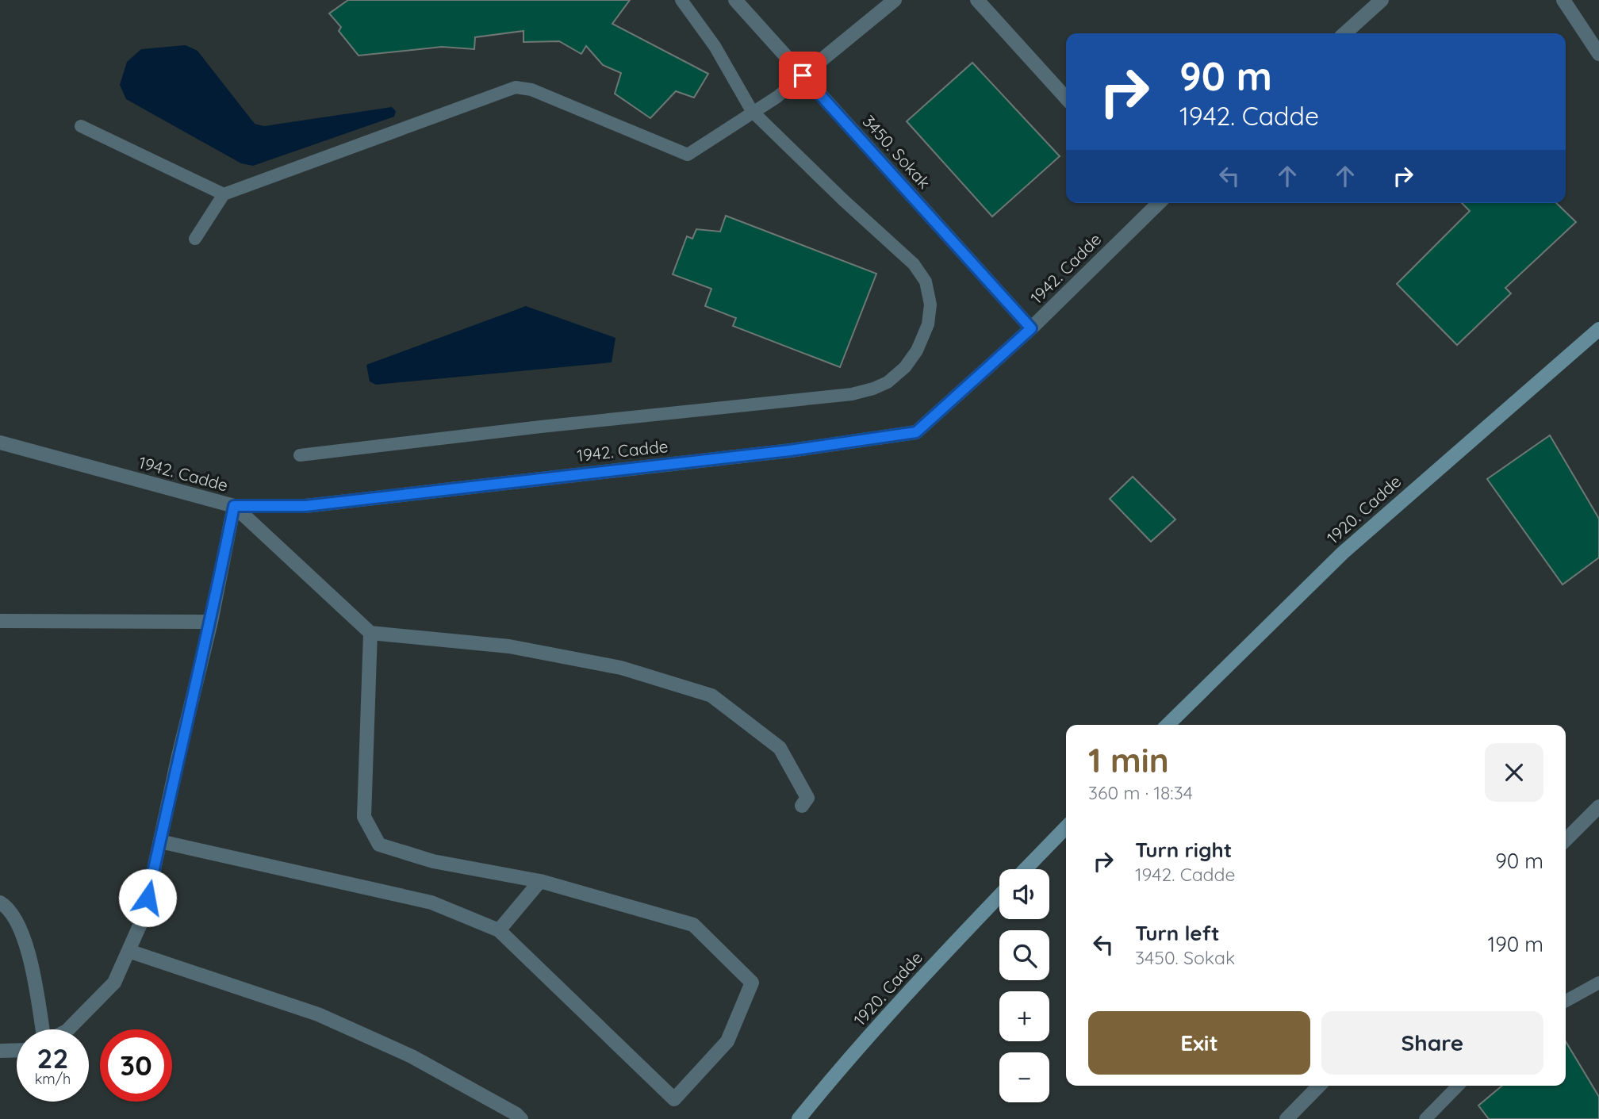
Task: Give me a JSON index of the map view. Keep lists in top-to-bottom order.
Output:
{
  "streets": {
    "main road": ["1920. Cadde"],
    "street": ["3450. Sokak", "1942. Cadde"]
  },
  "crossings": [
    ["3450. Sokak", "1942. Cadde"]
  ],
  "page": {
    "turn": ["90 m", "1942. Cadde"],
    "heading": ["1 min", "360 m · 18:34"],
    "list": [
      {
        "name": "Turn right",
        "note": "1942. Cadde",
        "value": "90 m"
      },
      {
        "name": "Turn left",
        "note": "3450. Sokak",
        "value": "190 m"
      }
    ],
    "map_buttons": ["+", "−"],
    "buttons": ["Exit", "Share"],
    "speed": "22 km/h",
    "limit": "30"
  }
}
